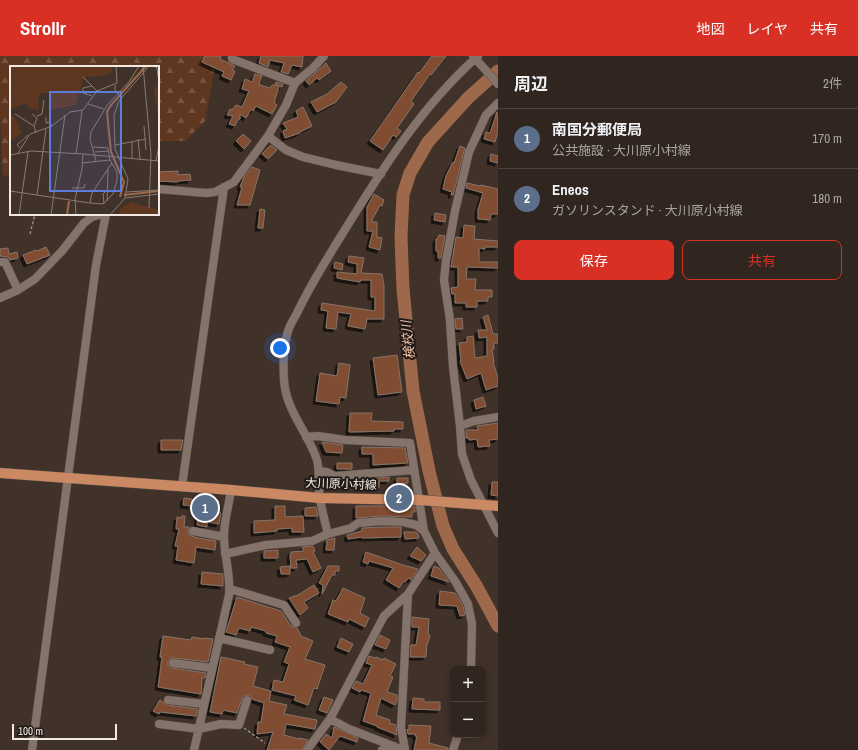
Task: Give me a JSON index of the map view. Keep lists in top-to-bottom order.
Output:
{
  "streets": {
    "main road": ["大川原小村線"]
  },
  "water": ["検校川"],
  "scale_bar": "100 m",
  "page": {
    "header": "Strollr",
    "nav": ["地図", "レイヤ", "共有"],
    "heading": ["周辺", "2件"],
    "list": [
      {
        "mark": "1",
        "name": "南国分郵便局",
        "note": "公共施設 · 大川原小村線",
        "value": "170 m"
      },
      {
        "mark": "2",
        "name": "Eneos",
        "note": "ガソリンスタンド · 大川原小村線",
        "value": "180 m"
      }
    ],
    "buttons": ["保存", "共有"],
    "pins": ["2", "1"],
    "map_buttons": ["+", "−"],
    "scale": "100 m"
  }
}
